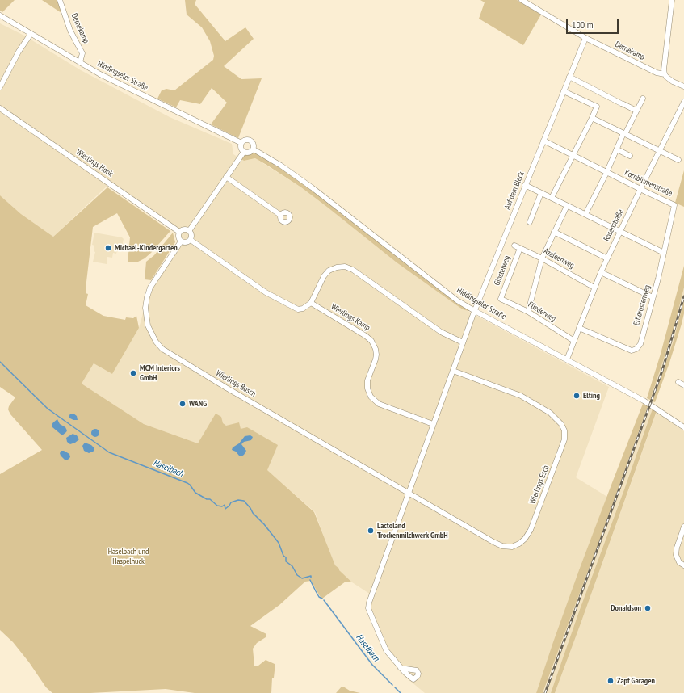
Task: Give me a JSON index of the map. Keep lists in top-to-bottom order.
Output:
{
  "streets": {
    "street": [
      "Dernekamp",
      "Hiddingseler Straße",
      "Wierlings Hook",
      "Kornblumenstraße",
      "Auf dem Bleck",
      "Rosenstraße",
      "Azaleenweg",
      "Ginsterweg",
      "Erbdrostenweg",
      "Fliederweg",
      "Wierlings Kamp",
      "Wierlings Busch",
      "Wierlings Esch"
    ]
  },
  "crossings": [
    ["Dernekamp", "Hiddingseler Straße"],
    ["Dernekamp", "Auf dem Bleck"],
    ["Hiddingseler Straße", "Auf dem Bleck"],
    ["Hiddingseler Straße", "Rosenstraße"],
    ["Wierlings Hook", "Wierlings Busch"],
    ["Kornblumenstraße", "Auf dem Bleck"],
    ["Kornblumenstraße", "Rosenstraße"],
    ["Kornblumenstraße", "Erbdrostenweg"],
    ["Rosenstraße", "Azaleenweg"],
    ["Rosenstraße", "Erbdrostenweg"],
    ["Rosenstraße", "Fliederweg"],
    ["Azaleenweg", "Ginsterweg"],
    ["Ginsterweg", "Fliederweg"],
    ["Wierlings Busch", "Wierlings Esch"]
  ],
  "water": ["Haselbach"],
  "parks": ["Haselbach und Haspelhuck"],
  "places": [
    "Michael-Kindergarten",
    "MCM Interiors GmbH",
    "Elting",
    "WANG",
    "Lactoland Trockenmilchwerk GmbH",
    "Donaldson",
    "Zapf Garagen"
  ],
  "scale_bar": "100 m"
}
